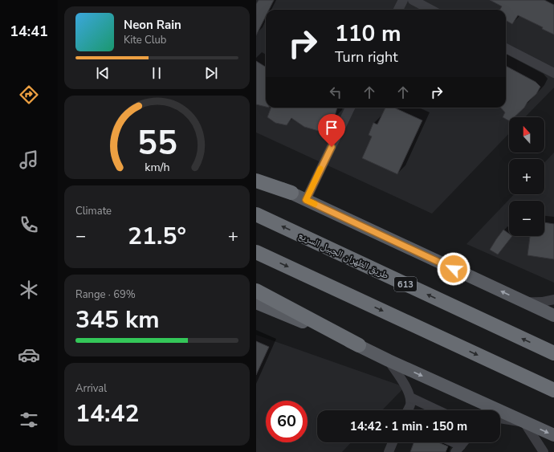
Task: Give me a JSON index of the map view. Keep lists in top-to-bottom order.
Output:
{
  "streets": {
    "highway": ["طريق الظهران الجبيل السريع", "613"]
  },
  "north": "top",
  "page": {
    "tabs": "14:41",
    "turn": ["110 m", "Turn right"],
    "song": ["Neon Rain", "Kite Club"],
    "map_buttons": ["+", "−"],
    "tile": [
      "Climate",
      ["Range · 69%", "345 km"],
      ["Arrival", "14:42"]
    ],
    "heat": ["−", "21.5°", "+"],
    "limit": "60",
    "trip": "14:42 · 1 min · 150 m",
    "gauge": ["55", "km/h"]
  }
}
